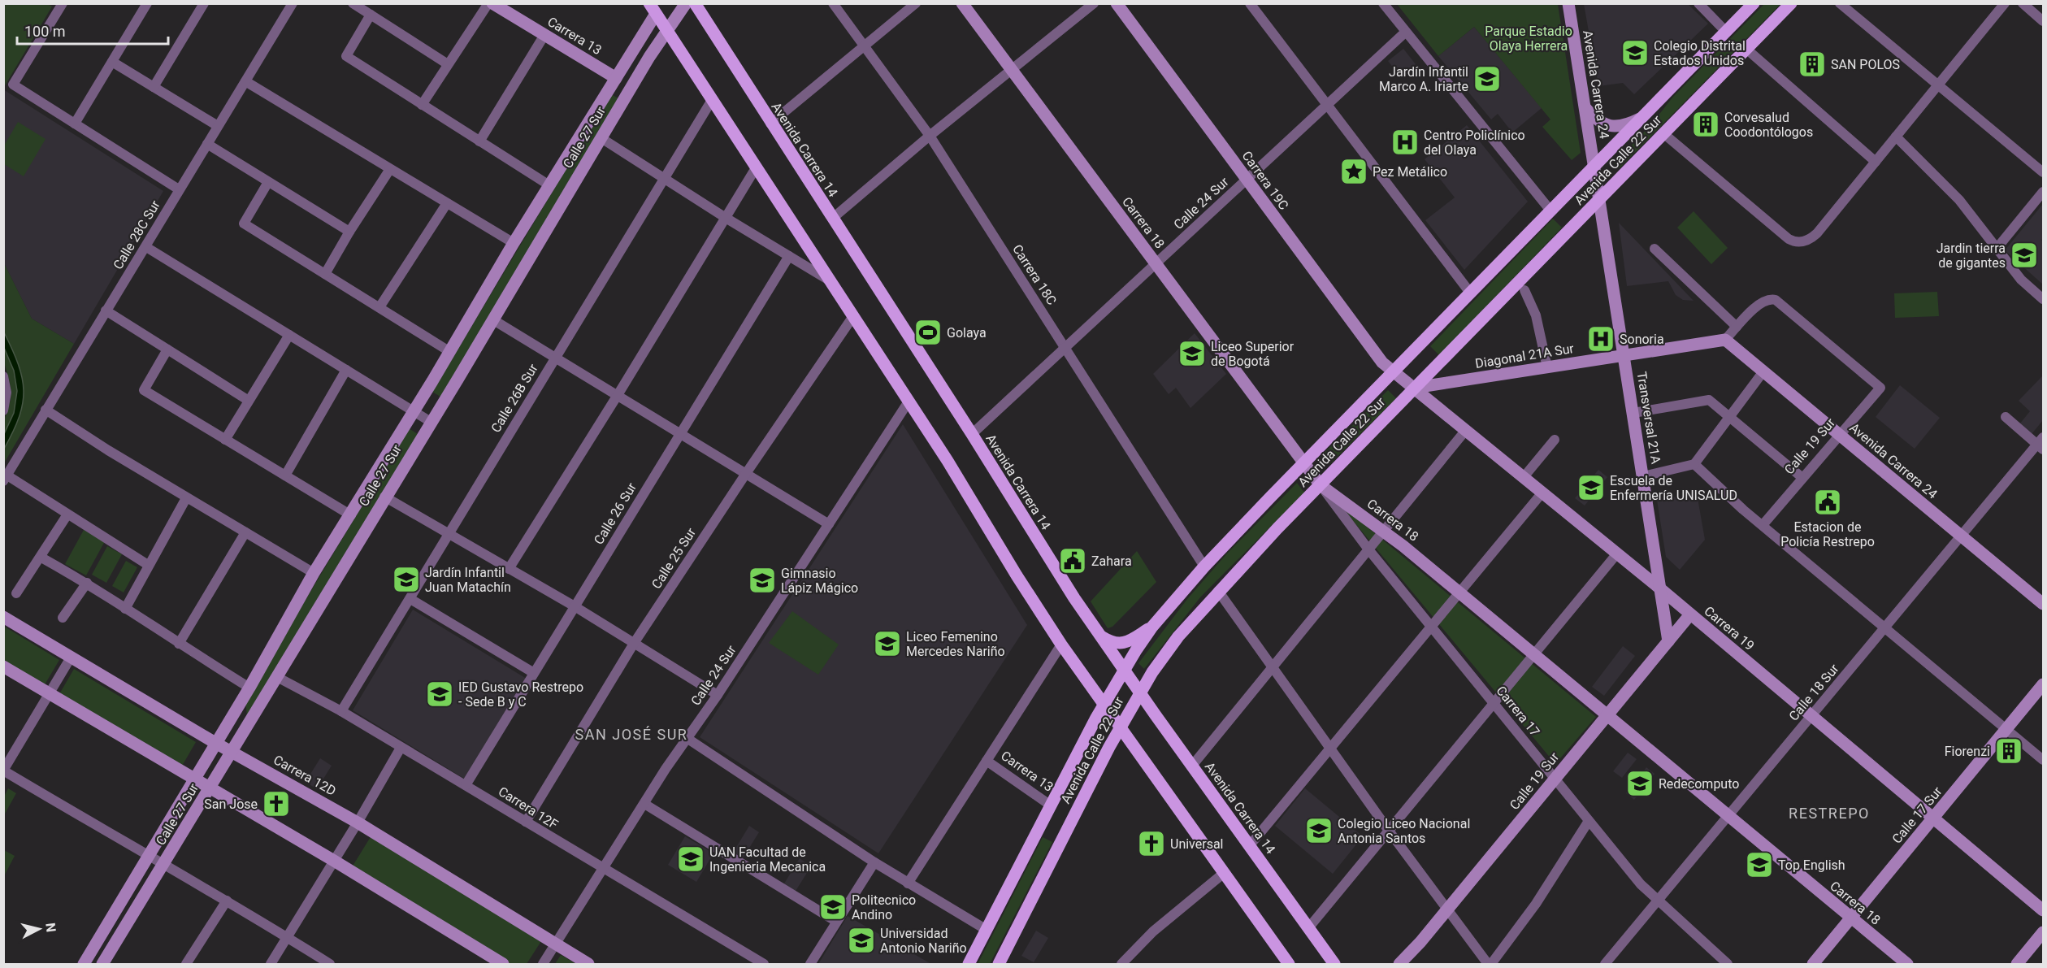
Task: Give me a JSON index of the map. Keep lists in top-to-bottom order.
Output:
{
  "streets": {
    "main road": [
      "Carrera 13",
      "Avenida Carrera 24",
      "Calle 27 Sur",
      "Avenida Carrera 14",
      "Avenida Calle 22 Sur",
      "Carrera 19C",
      "Carrera 18",
      "Diagonal 21A Sur",
      "Transversal 21A",
      "Calle 19 Sur",
      "Carrera 19",
      "Carrera 12D",
      "Calle 17 Sur"
    ],
    "street": [
      "Calle 24 Sur",
      "Calle 28C Sur",
      "Carrera 18C",
      "Calle 26B Sur",
      "Calle 26 Sur",
      "Calle 25 Sur",
      "Calle 18 Sur",
      "Carrera 17",
      "Carrera 12F"
    ]
  },
  "crossings": [
    ["Carrera 13", "Calle 27 Sur"],
    ["Carrera 13", "Avenida Calle 22 Sur"],
    ["Avenida Carrera 24", "Avenida Calle 22 Sur"],
    ["Avenida Carrera 24", "Diagonal 21A Sur"],
    ["Avenida Carrera 24", "Transversal 21A"],
    ["Avenida Carrera 24", "Calle 19 Sur"],
    ["Avenida Carrera 24", "Calle 18 Sur"],
    ["Calle 27 Sur", "Carrera 12D"],
    ["Calle 27 Sur", "Carrera 12F"],
    ["Avenida Carrera 14", "Avenida Calle 22 Sur"],
    ["Avenida Carrera 14", "Calle 24 Sur"],
    ["Avenida Calle 22 Sur", "Carrera 19C"],
    ["Avenida Calle 22 Sur", "Carrera 18"],
    ["Avenida Calle 22 Sur", "Carrera 18C"],
    ["Avenida Calle 22 Sur", "Diagonal 21A Sur"],
    ["Avenida Calle 22 Sur", "Transversal 21A"],
    ["Avenida Calle 22 Sur", "Carrera 19"],
    ["Avenida Calle 22 Sur", "Carrera 17"],
    ["Carrera 19C", "Calle 24 Sur"],
    ["Carrera 19C", "Carrera 19"],
    ["Calle 24 Sur", "Carrera 18"],
    ["Calle 24 Sur", "Carrera 18C"],
    ["Calle 24 Sur", "Carrera 12D"],
    ["Calle 24 Sur", "Carrera 12F"],
    ["Carrera 18", "Calle 19 Sur"],
    ["Carrera 18", "Calle 18 Sur"],
    ["Carrera 18", "Carrera 17"],
    ["Carrera 18", "Calle 17 Sur"],
    ["Diagonal 21A Sur", "Transversal 21A"],
    ["Diagonal 21A Sur", "Carrera 19"],
    ["Calle 26B Sur", "Carrera 12F"],
    ["Transversal 21A", "Calle 19 Sur"],
    ["Transversal 21A", "Carrera 19"],
    ["Calle 19 Sur", "Carrera 19"],
    ["Calle 19 Sur", "Carrera 17"],
    ["Calle 26 Sur", "Carrera 12F"],
    ["Calle 25 Sur", "Carrera 12F"],
    ["Carrera 19", "Calle 18 Sur"],
    ["Carrera 19", "Calle 17 Sur"],
    ["Calle 18 Sur", "Carrera 17"]
  ],
  "districts": ["SAN JOSÉ SUR", "RESTREPO"],
  "parks": ["Parque Estadio Olaya Herrera"],
  "places": {
    "school or university": [
      "Colegio Distrital Estados Unidos",
      "Jardín Infantil Marco A. Iriarte",
      "Jardin tierra de gigantes",
      "Liceo Superior de Bogotá",
      "Escuela de Enfermería UNISALUD",
      "Jardín Infantil Juan Matachín",
      "Gimnasio Lápiz Mágico",
      "Liceo Femenino Mercedes Nariño",
      "IED Gustavo Restrepo - Sede B y C",
      "Redecomputo",
      "Colegio Liceo Nacional Antonia Santos",
      "UAN Facultad de Ingenieria Mecanica",
      "Top English",
      "Politecnico Andino",
      "Universidad Antonio Nariño"
    ],
    "building": ["SAN POLOS", "Corvesalud Coodontólogos", "Fiorenzi"],
    "hospital": ["Centro Policlínico del Olaya", "Sonoria"],
    "place": ["Pez Metálico"],
    "sports": ["Golaya"],
    "public building": ["Estacion de Policía Restrepo", "Zahara"],
    "church": ["San Jose", "Universal"]
  },
  "scale_bar": "100 m",
  "north": "right"
}
